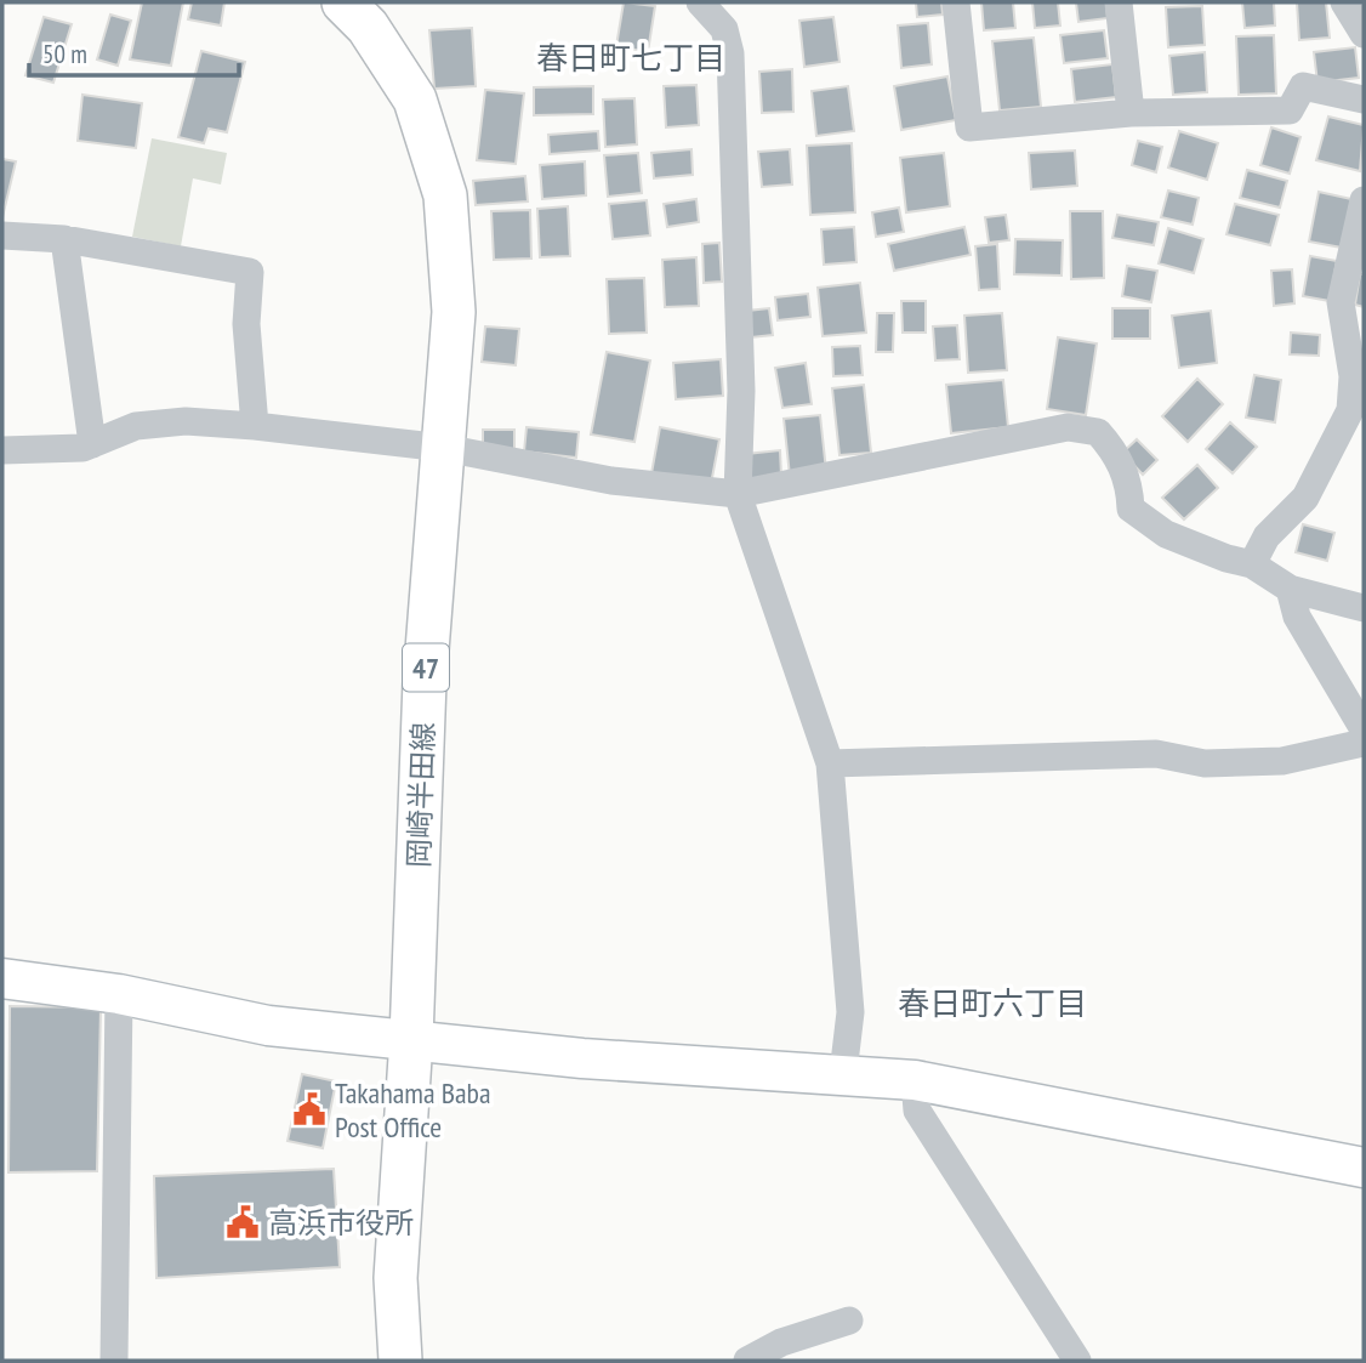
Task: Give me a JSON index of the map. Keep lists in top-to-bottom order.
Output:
{
  "streets": {
    "main road": ["47", "岡崎半田線"]
  },
  "districts": ["春日町七丁目", "春日町六丁目"],
  "places": {
    "public building": ["Takahama Baba Post Office", "高浜市役所"]
  },
  "scale_bar": "50 m"
}
